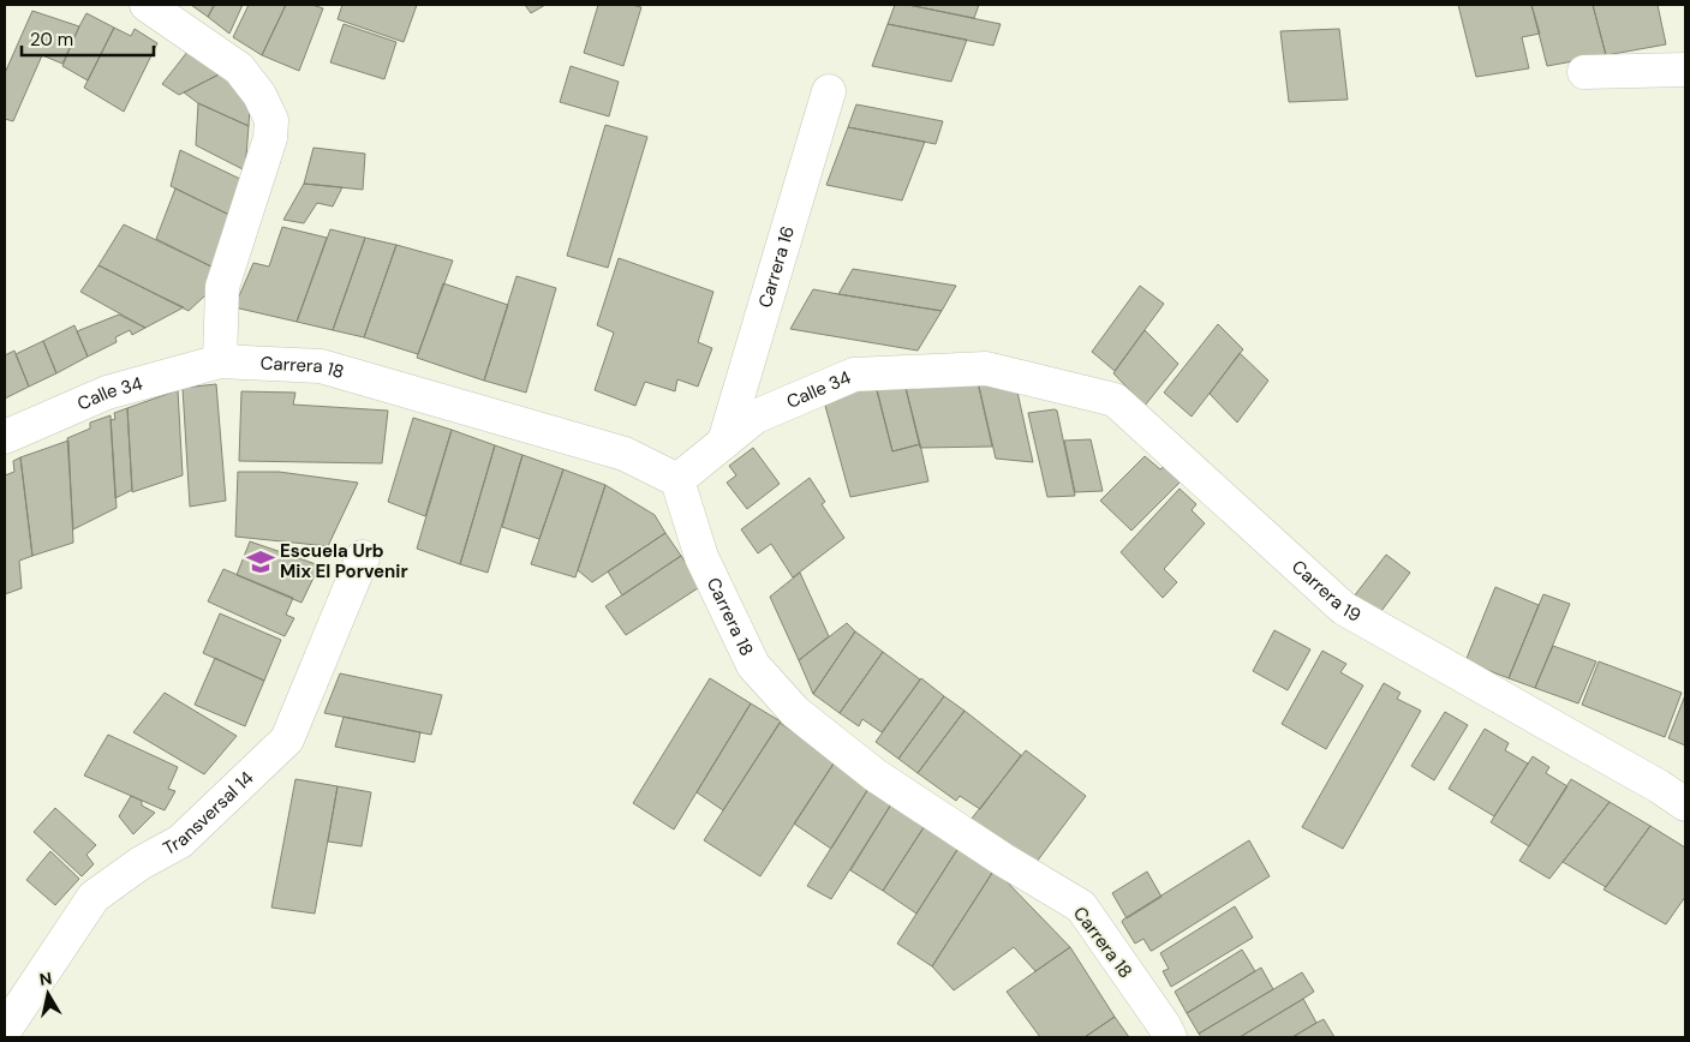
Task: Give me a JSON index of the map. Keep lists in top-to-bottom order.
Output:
{
  "streets": {
    "street": [
      "Carrera 16",
      "Carrera 18",
      "Calle 34",
      "Carrera 19",
      "Transversal 14"
    ]
  },
  "crossings": [
    ["Carrera 16", "Calle 34"],
    ["Carrera 18", "Calle 34"],
    ["Calle 34", "Carrera 19"]
  ],
  "places": {
    "school or university": ["Escuela Urb Mix El Porvenir"]
  },
  "scale_bar": "20 m",
  "north": "top"
}
